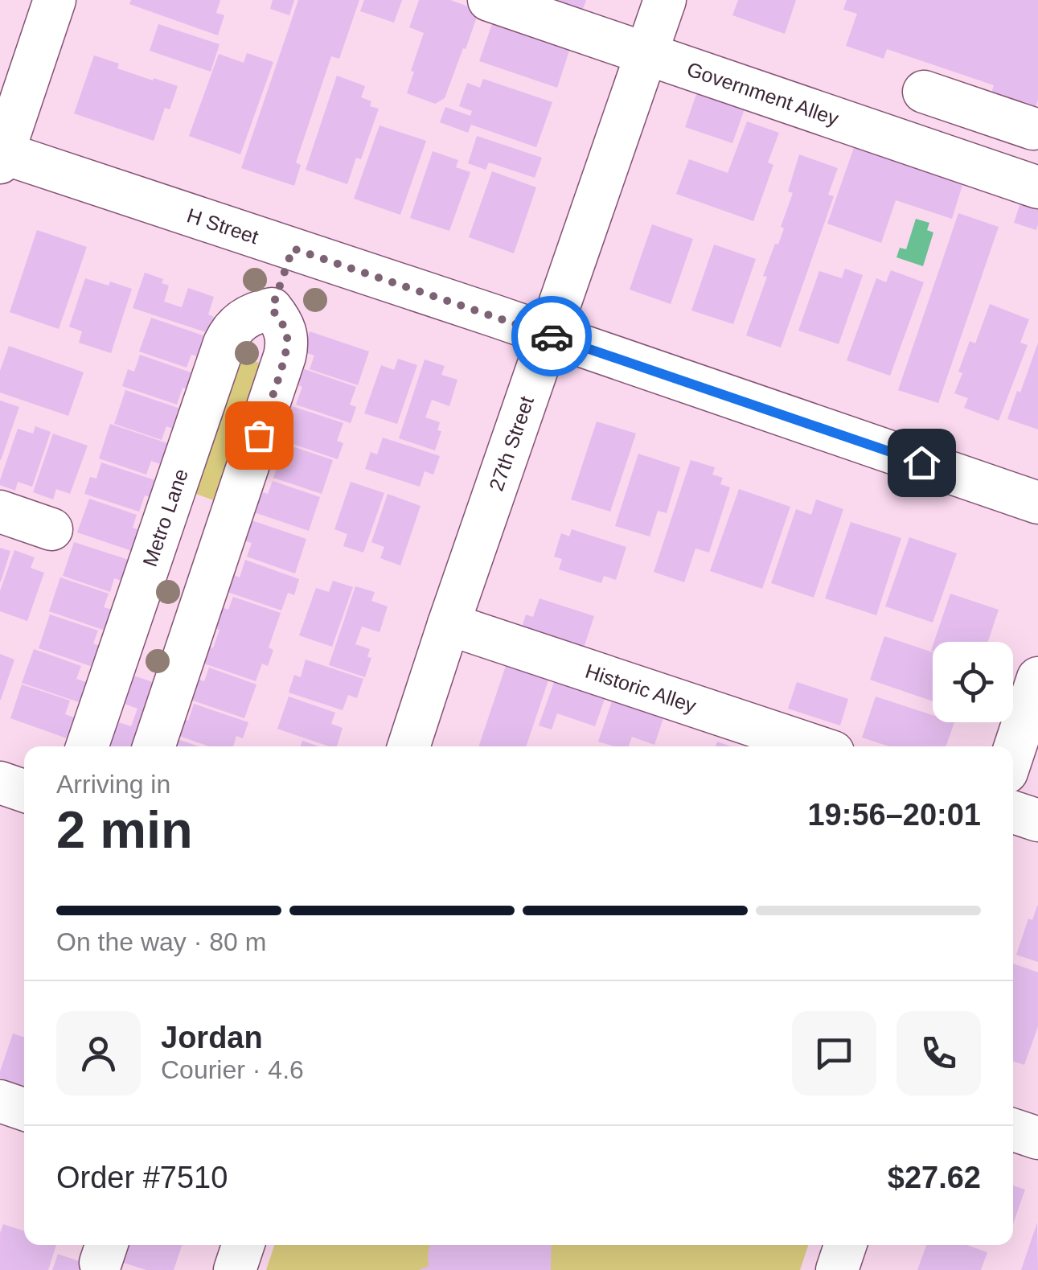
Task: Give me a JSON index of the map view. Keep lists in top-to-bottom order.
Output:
{
  "streets": {
    "street": [
      "Government Alley",
      "H Street",
      "27th Street",
      "Metro Lane",
      "Historic Alley"
    ]
  },
  "crossings": [
    ["Government Alley", "27th Street"],
    ["H Street", "27th Street"],
    ["27th Street", "Historic Alley"]
  ],
  "page": {
    "heading": ["2 min", "Arriving in", "19:56–20:01"],
    "panel": [
      "Jordan",
      "Courier · 4.6",
      "Order #7510",
      "$27.62"
    ],
    "bar": "On the way · 80 m"
  }
}
